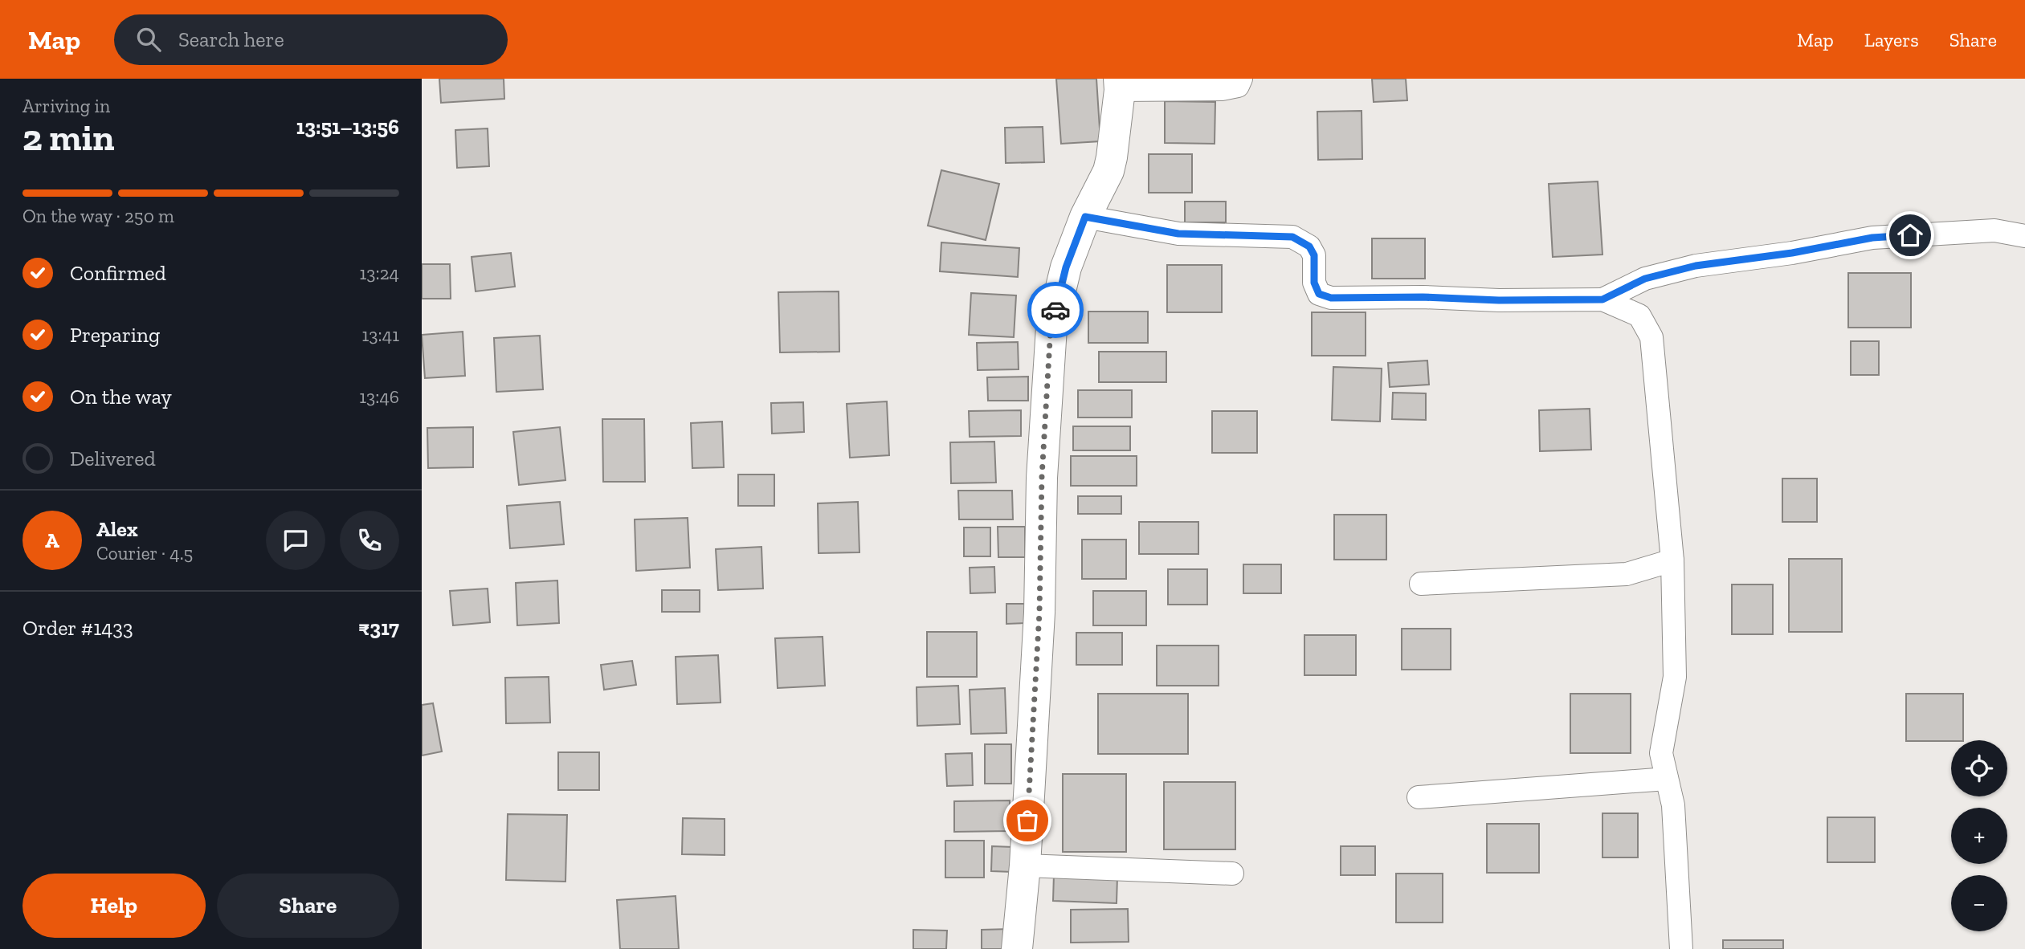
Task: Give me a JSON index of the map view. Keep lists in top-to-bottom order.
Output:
{
  "page": {
    "header": "Map",
    "search": "Search here",
    "nav": ["Map", "Layers", "Share"],
    "heading": ["2 min", "Arriving in", "13:51–13:56"],
    "panel": [
      "Alex",
      "Courier · 4.5",
      "Order #1433",
      "₹317"
    ],
    "bar": "On the way · 250 m",
    "list": [
      ["Confirmed", "13:24"],
      ["Preparing", "13:41"],
      ["On the way", "13:46"],
      "Delivered"
    ],
    "round": "A",
    "map_buttons": ["+", "−"],
    "buttons": ["Help", "Share"]
  }
}
